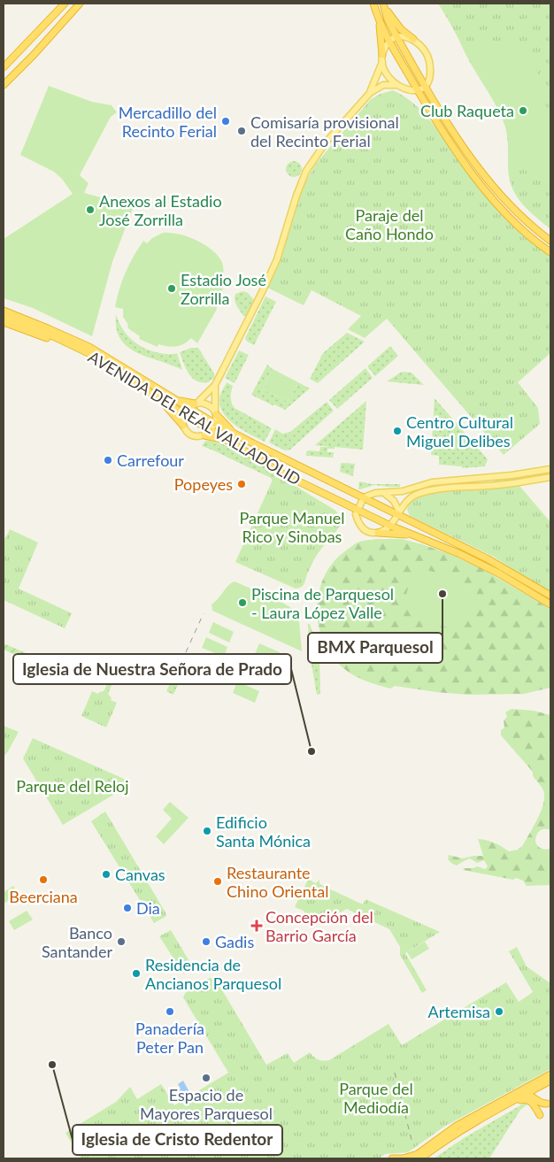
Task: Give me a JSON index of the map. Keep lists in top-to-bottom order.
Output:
{
  "streets": {
    "highway": ["AVENIDA DEL REAL VALLADOLID"]
  },
  "parks": [
    "Paraje del Caño Hondo",
    "Parque Manuel Rico y Sinobas",
    "Parque del Reloj",
    "Parque del Mediodía"
  ],
  "places": {
    "other": [
      "Club Raqueta",
      "Mercadillo del Recinto Ferial",
      "Comisaría provisional del Recinto Ferial",
      "Anexos al Estadio José Zorrilla",
      "Estadio José Zorrilla",
      "Centro Cultural Miguel Delibes",
      "Carrefour",
      "Popeyes",
      "BMX Parquesol",
      "Piscina de Parquesol - Laura López Valle",
      "Iglesia de Nuestra Señora de Prado",
      "Edificio Santa Mónica",
      "Canvas",
      "Beerciana",
      "Restaurante Chino Oriental",
      "Dia",
      "Banco Santander",
      "Gadis",
      "Residencia de Ancianos Parquesol",
      "Panadería Peter Pan",
      "Artemisa",
      "Iglesia de Cristo Redentor",
      "Espacio de Mayores Parquesol"
    ],
    "health": ["Concepción del Barrio García"]
  }
}
